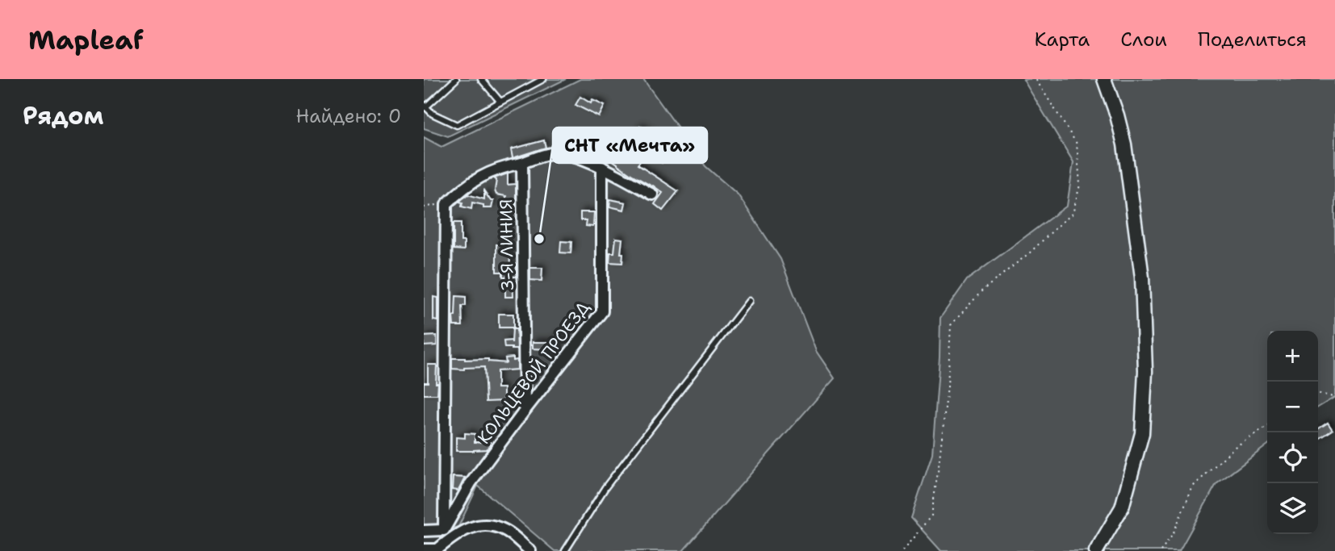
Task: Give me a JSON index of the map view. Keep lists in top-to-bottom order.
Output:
{
  "streets": {
    "street": ["3-Я ЛИНИЯ", "КОЛЬЦЕВОЙ ПРОЕЗД"]
  },
  "crossings": [
    ["3-Я ЛИНИЯ", "КОЛЬЦЕВОЙ ПРОЕЗД"]
  ],
  "places": ["СНТ «Мечта»"],
  "page": {
    "header": "Mapleaf",
    "nav": ["Карта", "Слои", "Поделиться"],
    "heading": ["Рядом", "Найдено: 0"],
    "map_buttons": ["+", "−"]
  }
}
